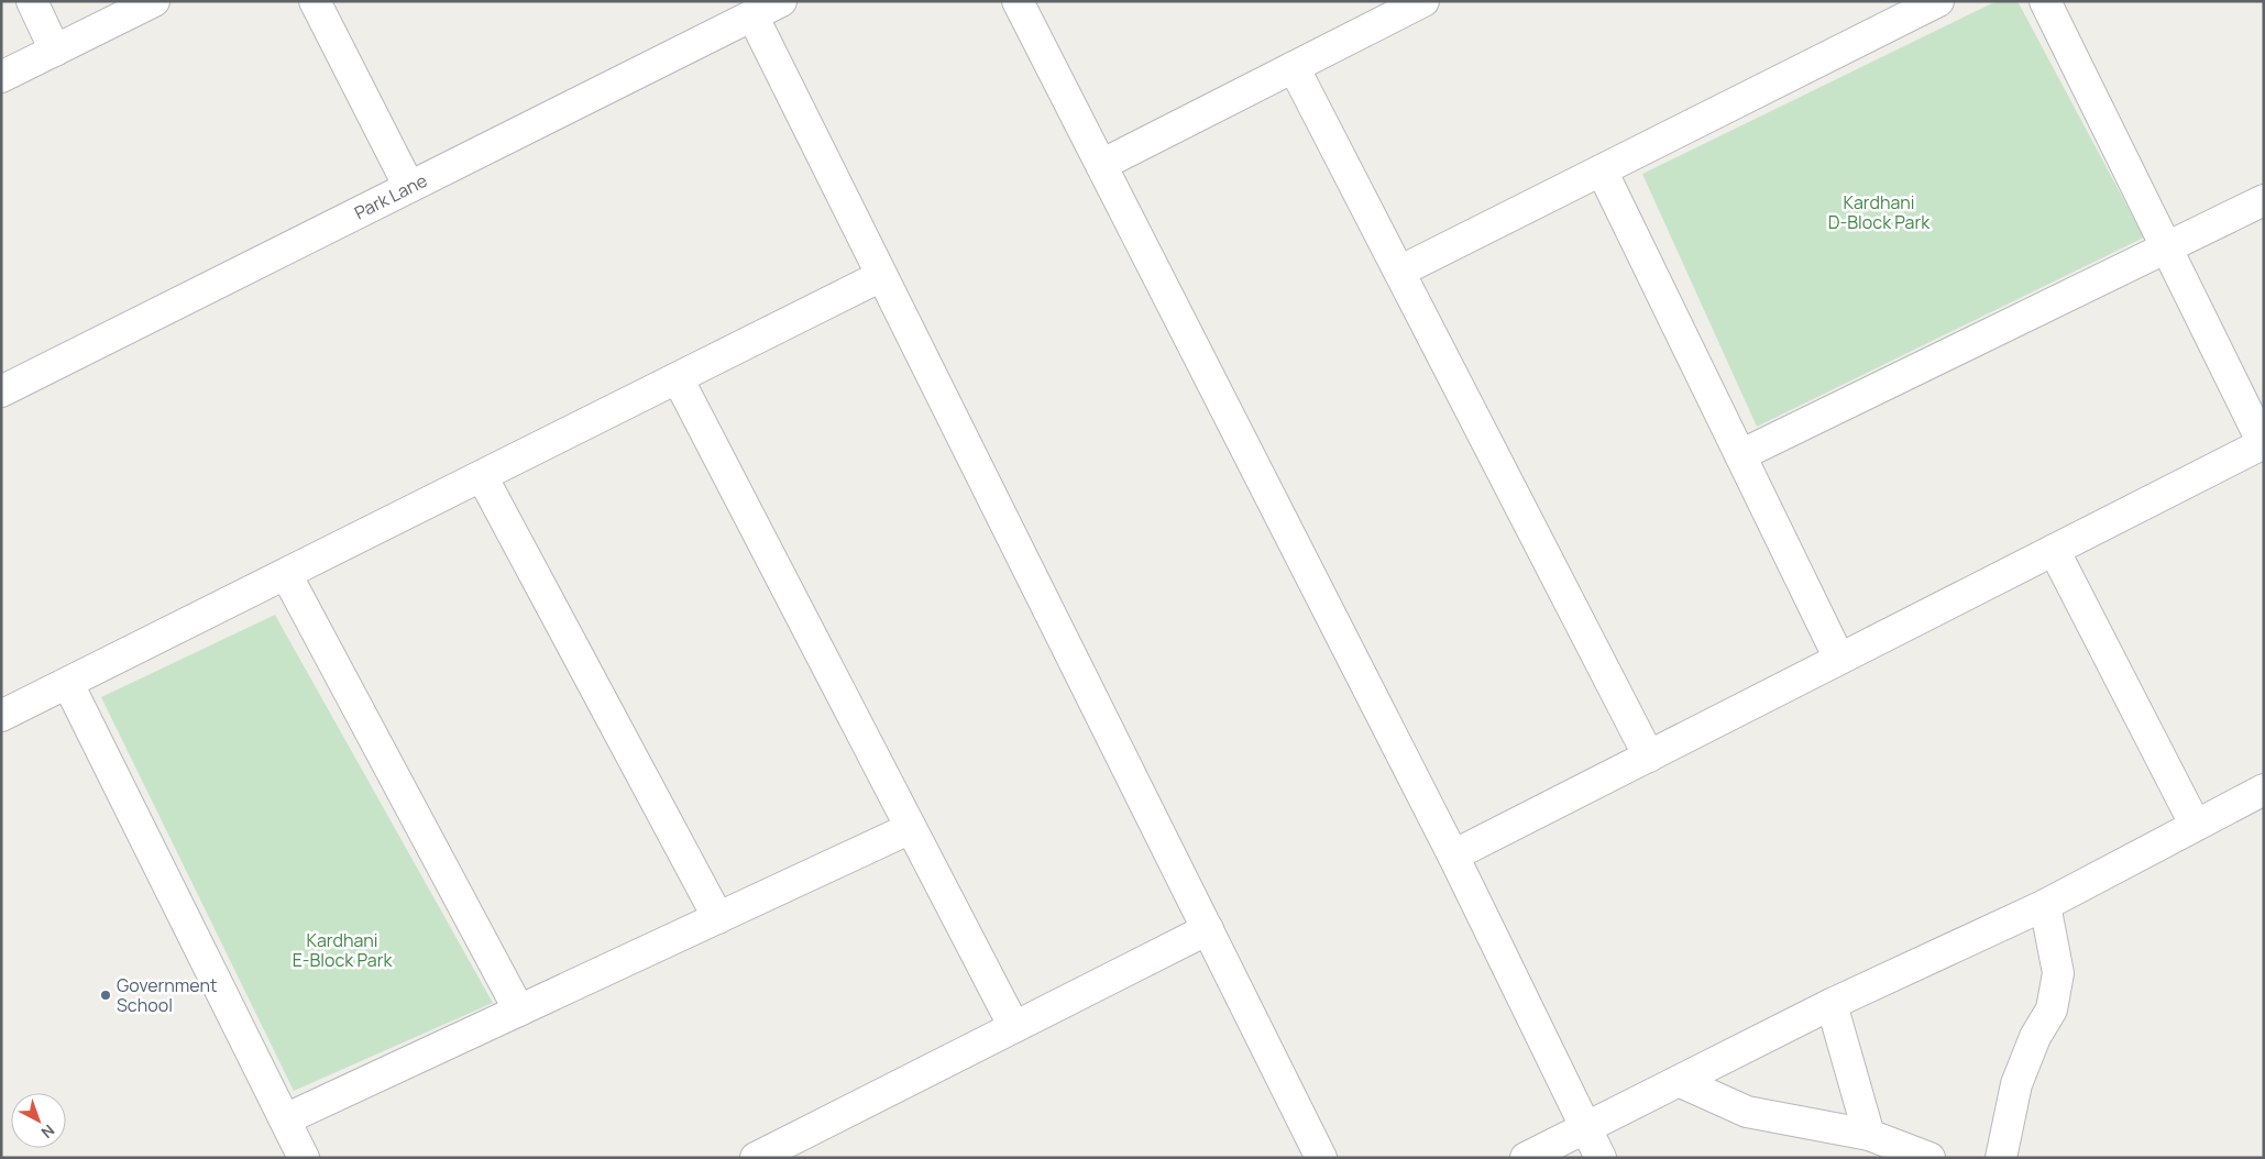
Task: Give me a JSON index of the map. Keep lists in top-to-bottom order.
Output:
{
  "streets": {
    "street": ["Park Lane"]
  },
  "parks": ["Kardhani D-Block Park", "Kardhani E-Block Park"],
  "places": ["Government School"],
  "north": "bottom right"
}
